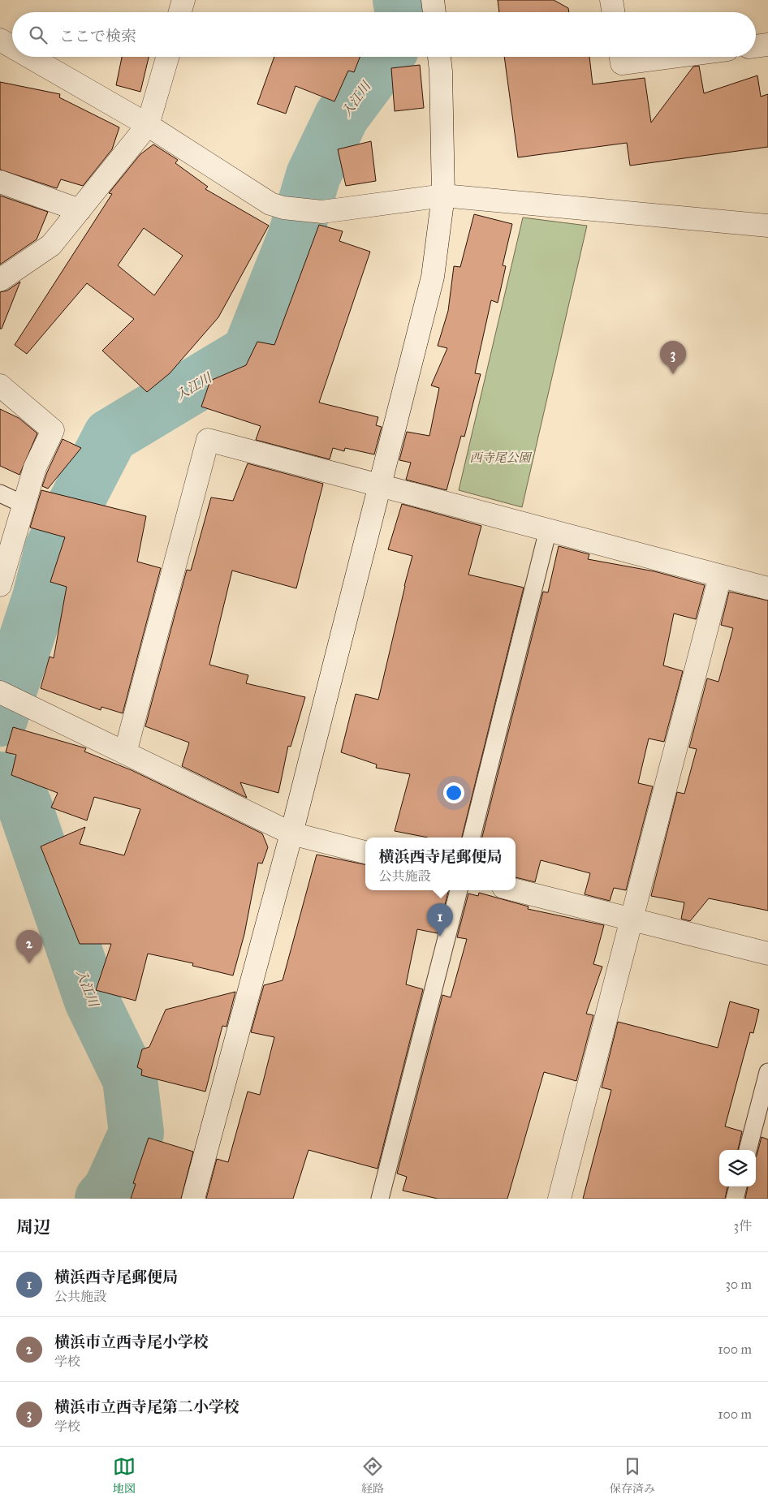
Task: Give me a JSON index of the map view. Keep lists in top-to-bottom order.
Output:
{
  "water": ["入江川"],
  "parks": ["西寺尾公園"],
  "page": {
    "search": "ここで検索",
    "pins": ["3", "1", "2"],
    "popup": ["横浜西寺尾郵便局", "公共施設"],
    "heading": ["周辺", "3件"],
    "list": [
      {
        "mark": "1",
        "name": "横浜西寺尾郵便局",
        "note": "公共施設",
        "value": "30 m"
      },
      {
        "mark": "2",
        "name": "横浜市立西寺尾小学校",
        "note": "学校",
        "value": "100 m"
      },
      {
        "mark": "3",
        "name": "横浜市立西寺尾第二小学校",
        "note": "学校",
        "value": "100 m"
      }
    ],
    "nav": ["地図", "経路", "保存済み"]
  }
}
